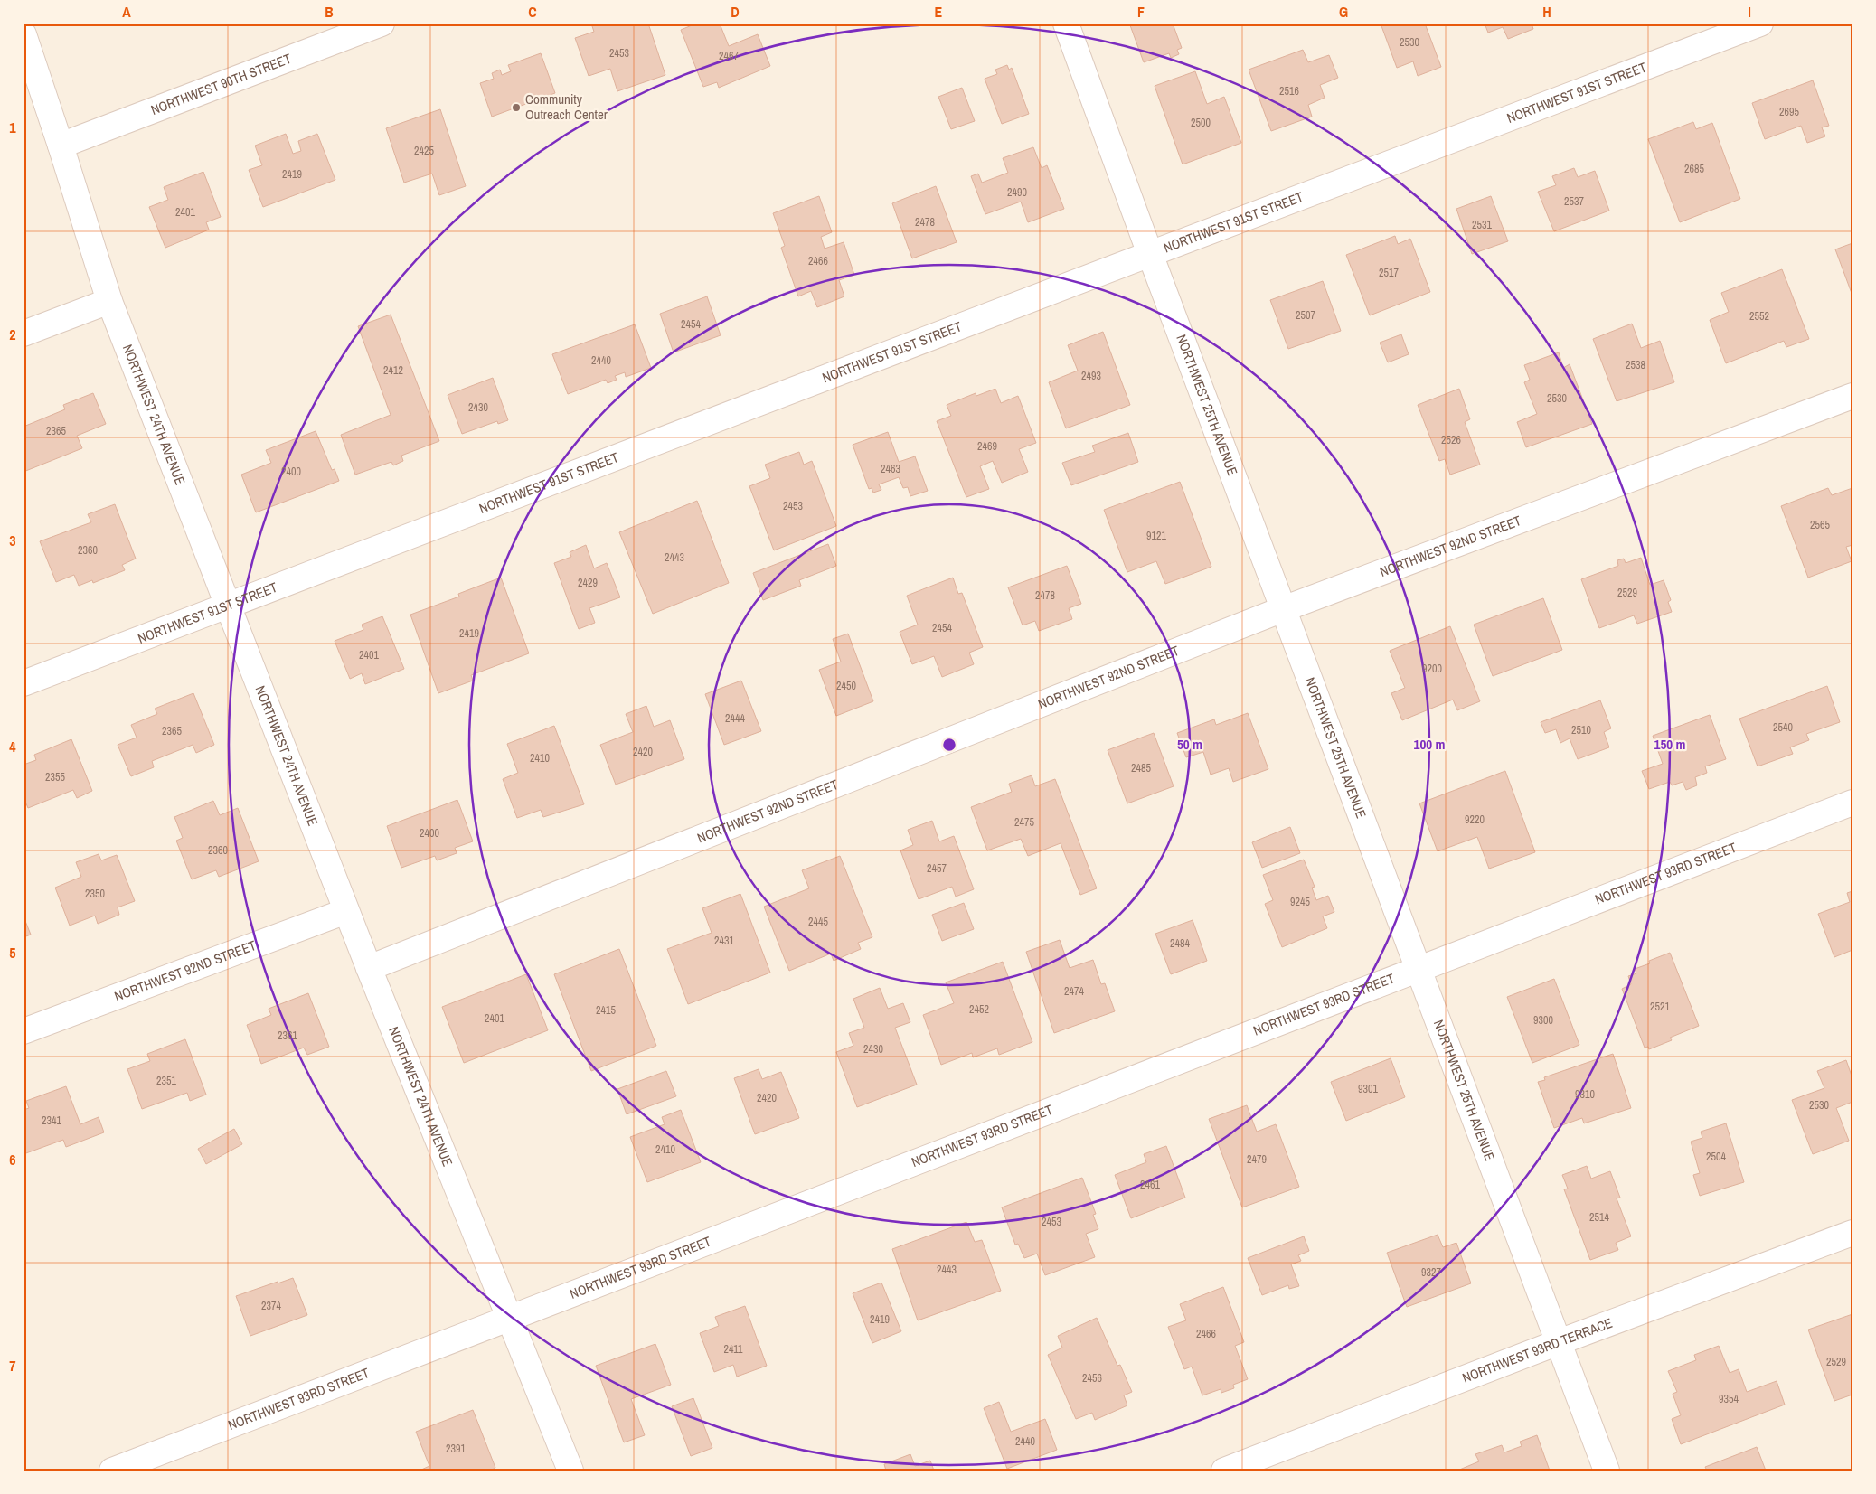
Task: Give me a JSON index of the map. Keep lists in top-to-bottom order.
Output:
{
  "streets": {
    "street": [
      "NORTHWEST 90TH STREET",
      "NORTHWEST 91ST STREET",
      "NORTHWEST 25TH AVENUE",
      "NORTHWEST 24TH AVENUE",
      "NORTHWEST 92ND STREET",
      "NORTHWEST 93RD STREET",
      "NORTHWEST 93RD TERRACE"
    ]
  },
  "crossings": [
    ["NORTHWEST 90TH STREET", "NORTHWEST 24TH AVENUE"],
    ["NORTHWEST 91ST STREET", "NORTHWEST 25TH AVENUE"],
    ["NORTHWEST 91ST STREET", "NORTHWEST 24TH AVENUE"],
    ["NORTHWEST 25TH AVENUE", "NORTHWEST 92ND STREET"],
    ["NORTHWEST 25TH AVENUE", "NORTHWEST 93RD STREET"],
    ["NORTHWEST 25TH AVENUE", "NORTHWEST 93RD TERRACE"],
    ["NORTHWEST 24TH AVENUE", "NORTHWEST 92ND STREET"],
    ["NORTHWEST 24TH AVENUE", "NORTHWEST 93RD STREET"]
  ],
  "places": ["Community Outreach Center"],
  "house_numbers": [
    "2530",
    "2453",
    "2467",
    "2516",
    "2695",
    "2500",
    "2425",
    "2685",
    "2419",
    "2490",
    "2537",
    "2401",
    "2478",
    "2531",
    "2466",
    "2517",
    "2507",
    "2552",
    "2454",
    "2440",
    "2538",
    "2412",
    "2493",
    "2530",
    "2430",
    "2365",
    "2526",
    "2469",
    "2463",
    "2400",
    "2453",
    "2565",
    "9121",
    "2360",
    "2443",
    "2429",
    "2529",
    "2478",
    "2454",
    "2419",
    "2401",
    "9200",
    "2450",
    "2444",
    "2540",
    "2510",
    "2365",
    "2420",
    "2410",
    "2485",
    "2355",
    "9220",
    "2475",
    "2400",
    "2360",
    "2457",
    "2350",
    "9245",
    "2445",
    "2431",
    "2484",
    "2474",
    "2521",
    "2452",
    "2415",
    "2401",
    "9300",
    "2361",
    "2430",
    "2351",
    "9301",
    "9310",
    "2420",
    "2530",
    "2341",
    "2410",
    "2504",
    "2479",
    "2461",
    "2514",
    "2453",
    "2443",
    "9327",
    "2374",
    "2419",
    "2466",
    "2411",
    "2529",
    "2456",
    "9354",
    "2440",
    "2391"
  ],
  "grid": {
    "columns": [
      "A",
      "B",
      "C",
      "D",
      "E",
      "F",
      "G",
      "H",
      "I"
    ],
    "rows": [
      "1",
      "2",
      "3",
      "4",
      "5",
      "6",
      "7"
    ]
  },
  "rings": ["50 m", "100 m", "150 m"]
}
